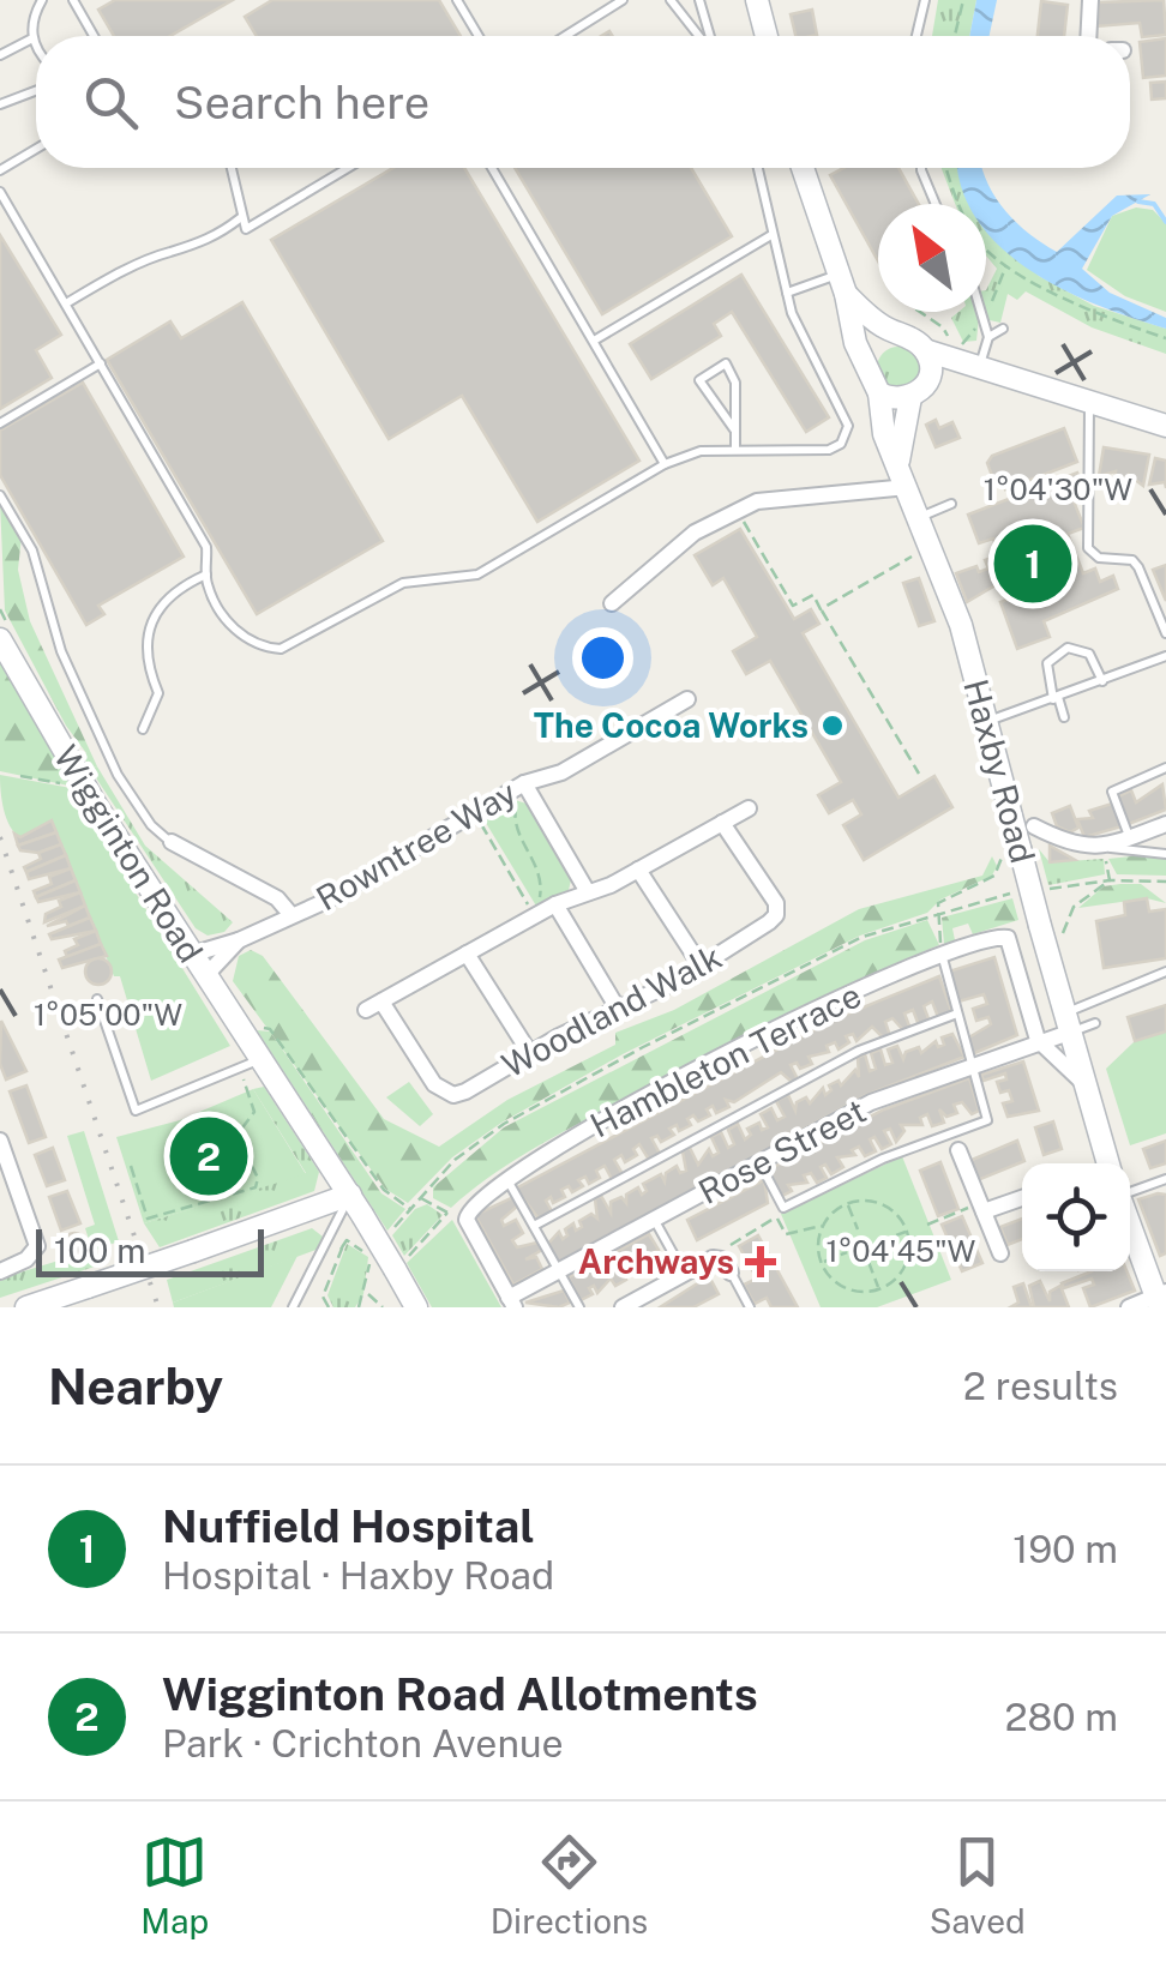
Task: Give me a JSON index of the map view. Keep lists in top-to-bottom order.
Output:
{
  "streets": {
    "street": [
      "Haxby Road",
      "Rowntree Way",
      "Wigginton Road",
      "Woodland Walk",
      "Hambleton Terrace",
      "Rose Street"
    ]
  },
  "crossings": [
    ["Haxby Road", "Rose Street"],
    ["Rowntree Way", "Wigginton Road"],
    ["Hambleton Terrace", "Rose Street"]
  ],
  "places": {
    "other": ["The Cocoa Works"],
    "health": ["Archways"]
  },
  "scale_bar": "100 m",
  "north": "top left",
  "page": {
    "search": "Search here",
    "pins": ["1", "2"],
    "scale": "100 m",
    "heading": ["Nearby", "2 results"],
    "list": [
      {
        "mark": "1",
        "name": "Nuffield Hospital",
        "note": "Hospital · Haxby Road",
        "value": "190 m"
      },
      {
        "mark": "2",
        "name": "Wigginton Road Allotments",
        "note": "Park · Crichton Avenue",
        "value": "280 m"
      }
    ],
    "nav": ["Map", "Directions", "Saved"]
  },
  "coordinates": ["1°04'30\"W", "1°05'00\"W", "1°04'45\"W"]
}
